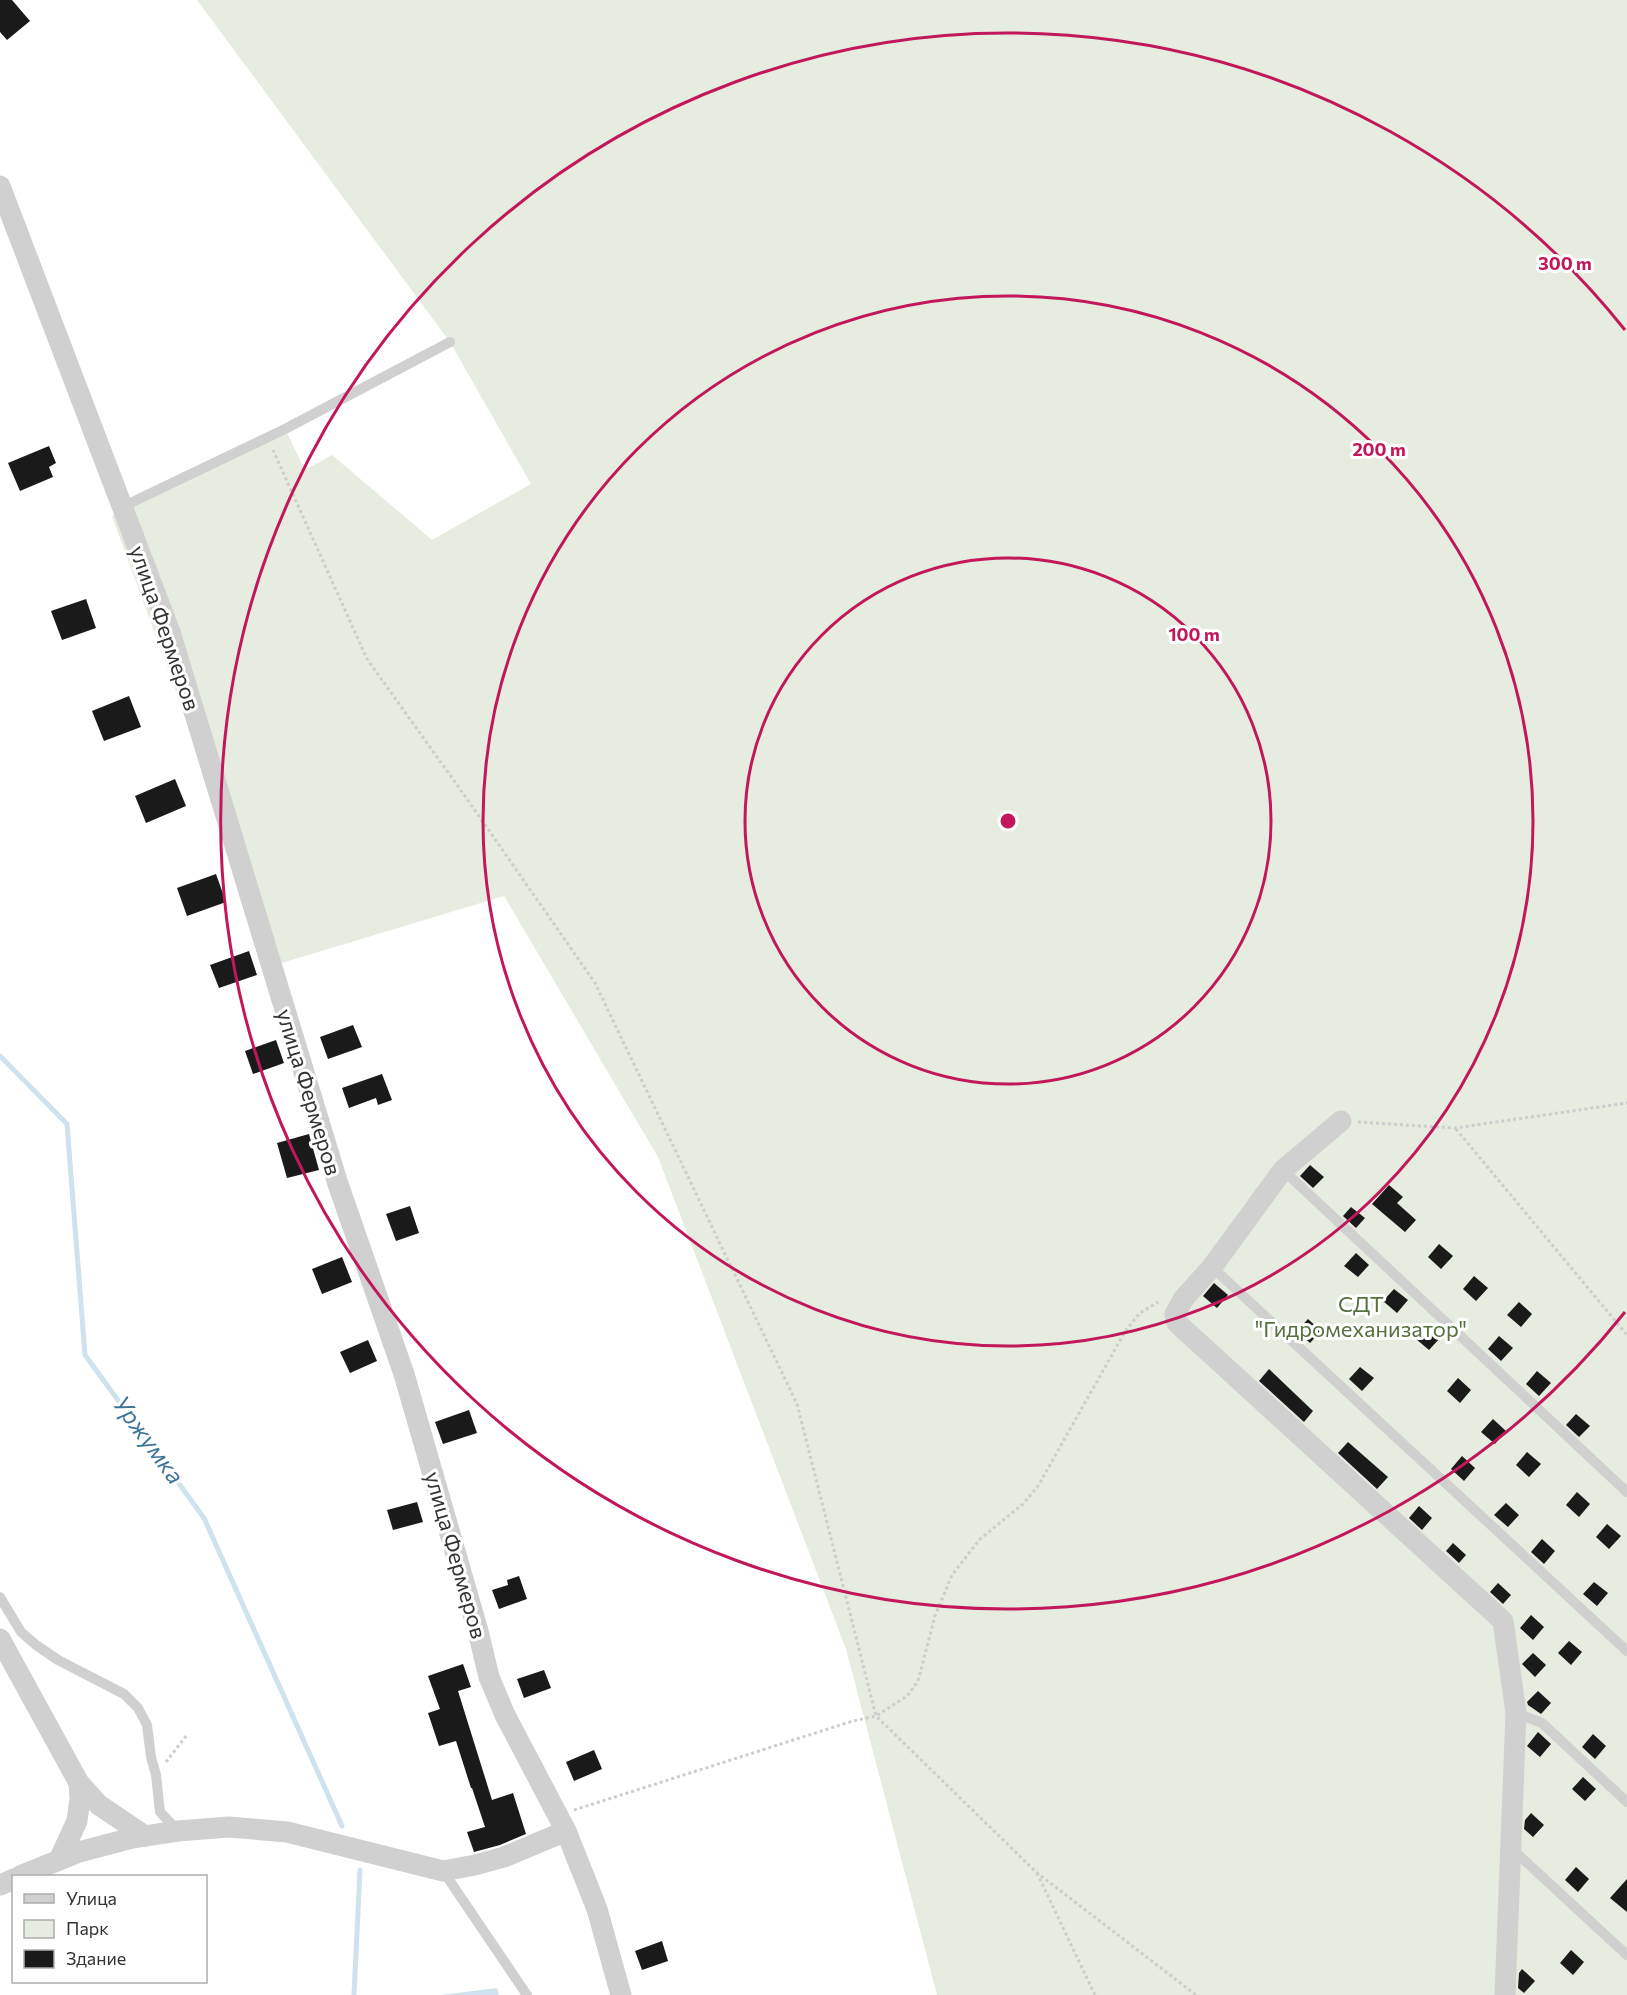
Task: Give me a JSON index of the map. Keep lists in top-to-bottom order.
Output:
{
  "streets": {
    "street": ["улица Фермеров"]
  },
  "water": ["Уржумка"],
  "parks": ["СДТ \"Гидромеханизатор\""],
  "legend": ["Улица", "Парк", "Здание"],
  "rings": ["300 m", "200 m", "100 m"]
}
